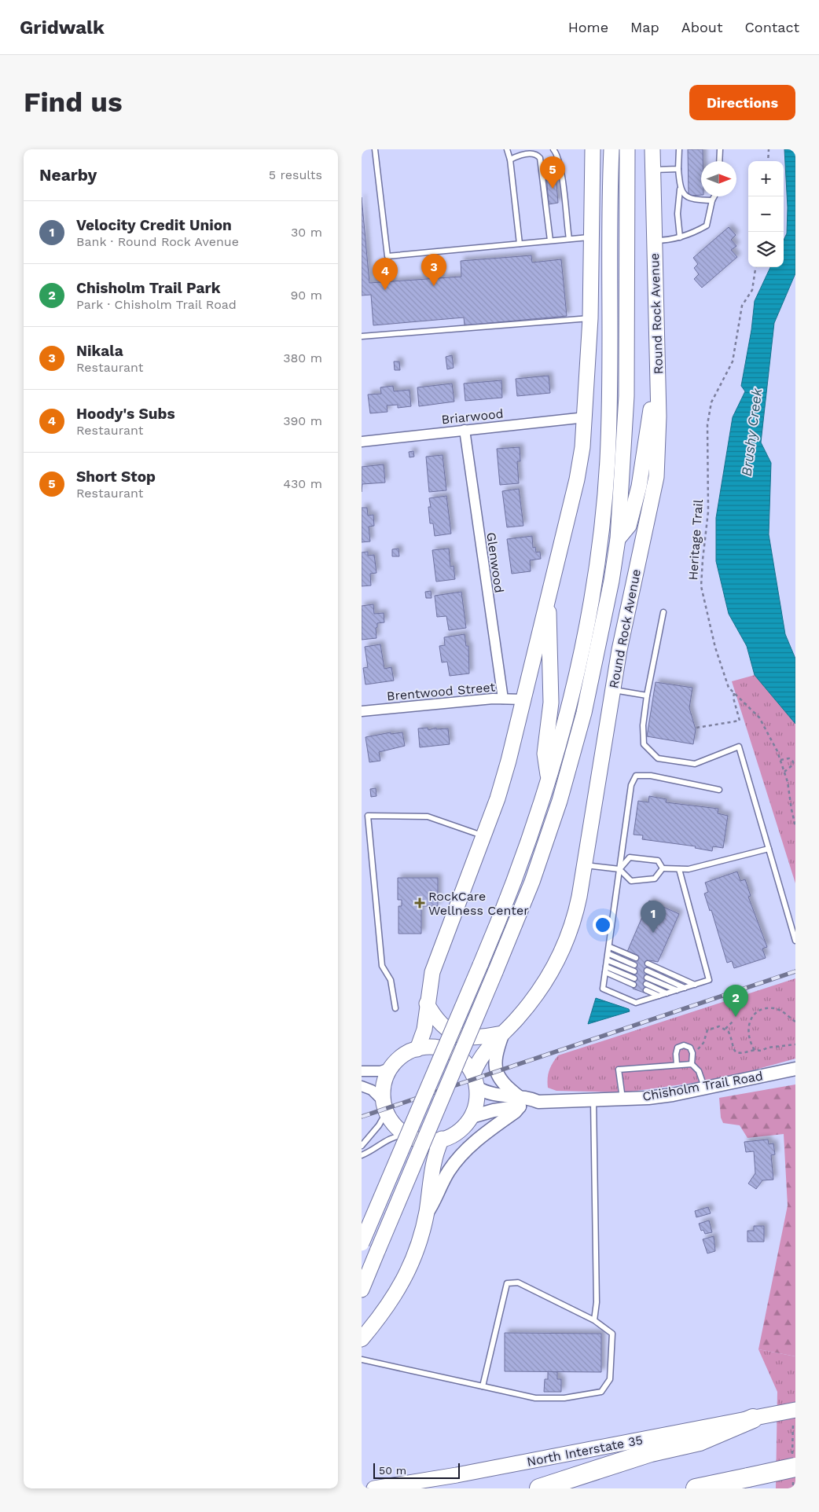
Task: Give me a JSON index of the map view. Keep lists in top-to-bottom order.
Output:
{
  "streets": {
    "main road": ["Round Rock Avenue", "North Interstate 35"],
    "street": [
      "Briarwood",
      "Glenwood",
      "Brentwood Street",
      "Chisholm Trail Road"
    ],
    "path": ["Heritage Trail"]
  },
  "crossings": [
    ["Round Rock Avenue", "Chisholm Trail Road"],
    ["Briarwood", "Glenwood"],
    ["Glenwood", "Brentwood Street"]
  ],
  "water": ["Brushy Creek"],
  "places": {
    "health": ["RockCare Wellness Center"]
  },
  "scale_bar": "50 m",
  "north": "right",
  "page": {
    "header": "Gridwalk",
    "nav": [
      "Home",
      "Map",
      "About",
      "Contact"
    ],
    "buttons": "Directions",
    "title": "Find us",
    "heading": ["Nearby", "5 results"],
    "pins": [
      "5",
      "3",
      "4",
      "1",
      "2"
    ],
    "map_buttons": ["+", "−"],
    "list": [
      {
        "mark": "1",
        "name": "Velocity Credit Union",
        "note": "Bank · Round Rock Avenue",
        "value": "30 m"
      },
      {
        "mark": "2",
        "name": "Chisholm Trail Park",
        "note": "Park · Chisholm Trail Road",
        "value": "90 m"
      },
      {
        "mark": "3",
        "name": "Nikala",
        "note": "Restaurant",
        "value": "380 m"
      },
      {
        "mark": "4",
        "name": "Hoody's Subs",
        "note": "Restaurant",
        "value": "390 m"
      },
      {
        "mark": "5",
        "name": "Short Stop",
        "note": "Restaurant",
        "value": "430 m"
      }
    ],
    "scale": "50 m"
  }
}
